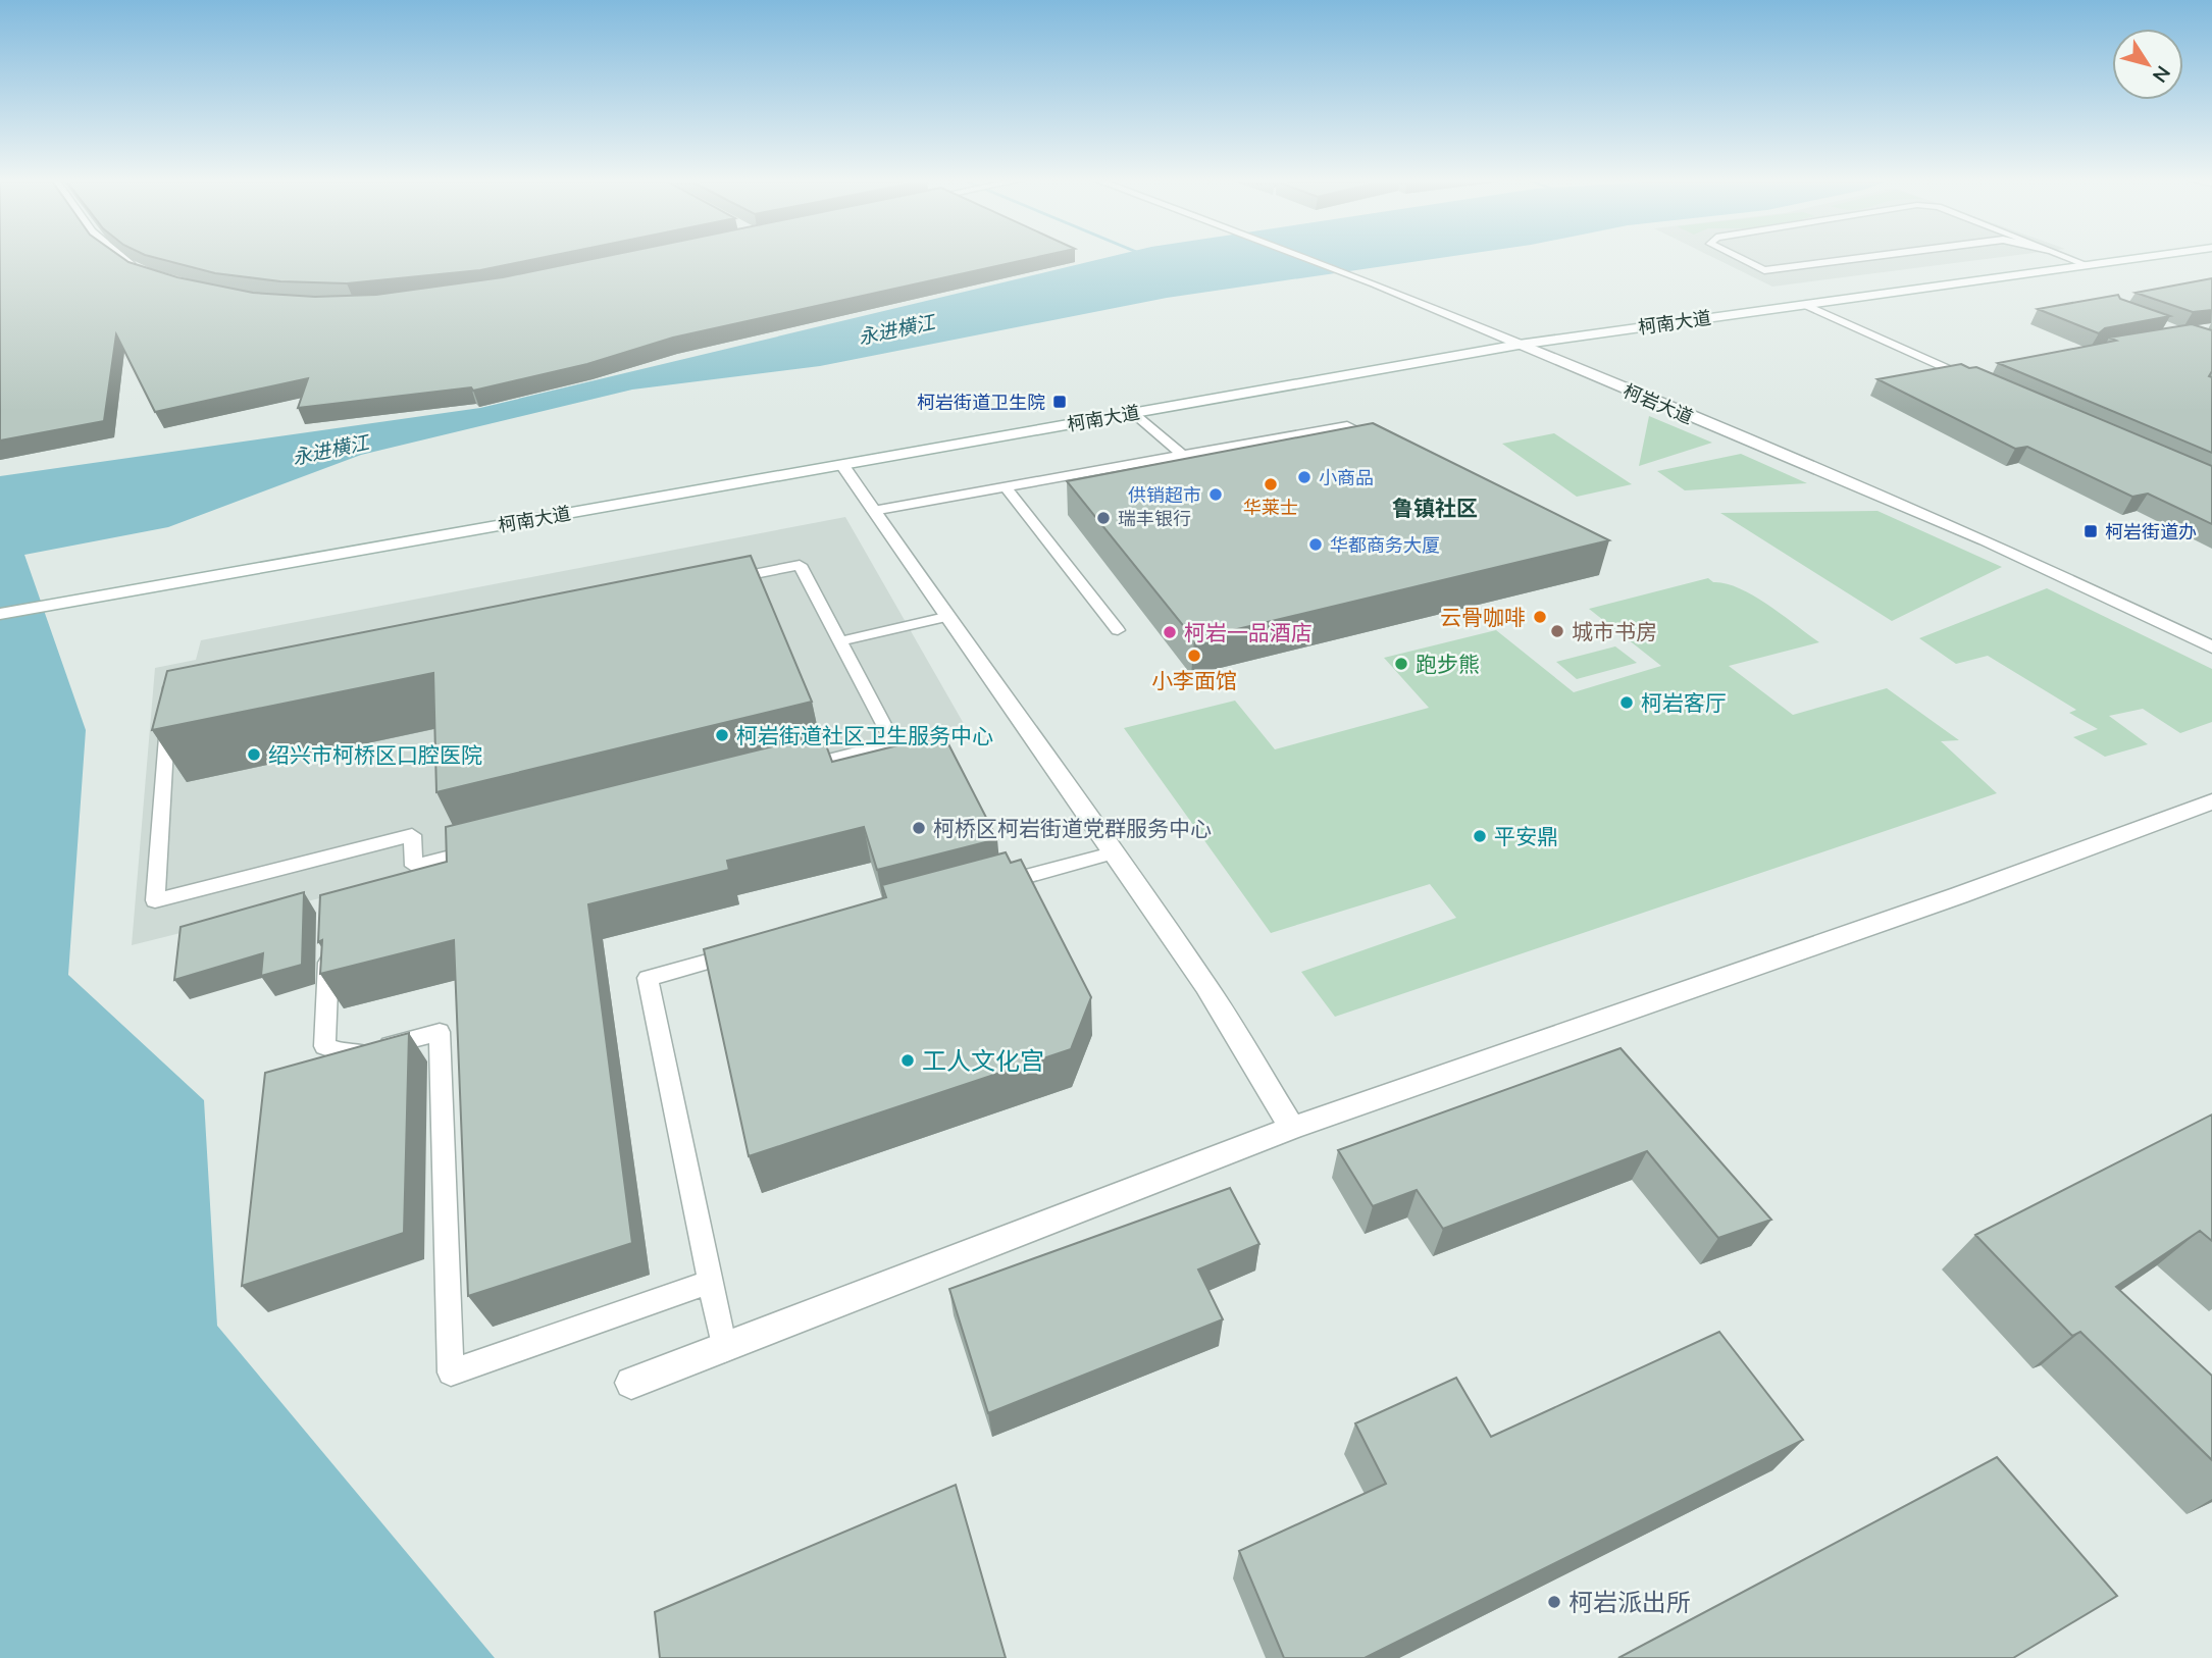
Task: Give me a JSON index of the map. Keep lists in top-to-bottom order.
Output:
{
  "streets": {
    "street": ["柯南大道", "柯岩大道"]
  },
  "crossings": [
    ["柯南大道", "柯岩大道"]
  ],
  "districts": ["鲁镇社区"],
  "water": ["永进横江"],
  "places": {
    "transit": ["柯岩街道卫生院", "柯岩街道办"],
    "other": [
      "小商品",
      "华莱士",
      "供销超市",
      "瑞丰银行",
      "华都商务大厦",
      "云骨咖啡",
      "城市书房",
      "柯岩一品酒店",
      "小李面馆",
      "跑步熊",
      "柯岩客厅",
      "柯岩街道社区卫生服务中心",
      "绍兴市柯桥区口腔医院",
      "柯桥区柯岩街道党群服务中心",
      "平安鼎",
      "工人文化宫",
      "柯岩派出所"
    ]
  },
  "north": "bottom right"
}
